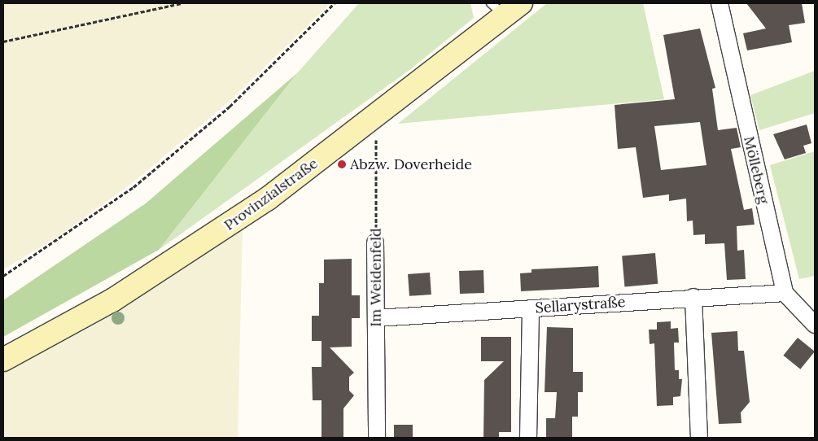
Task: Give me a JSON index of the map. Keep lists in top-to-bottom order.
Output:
{
  "streets": {
    "main road": ["Provinzialstraße"],
    "street": ["Mölleberg", "Im Weidenfeld", "Sellarystraße"]
  },
  "crossings": [
    ["Mölleberg", "Sellarystraße"],
    ["Provinzialstraße", "Im Weidenfeld"],
    ["Im Weidenfeld", "Sellarystraße"]
  ],
  "places": ["Abzw. Doverheide"]
}
